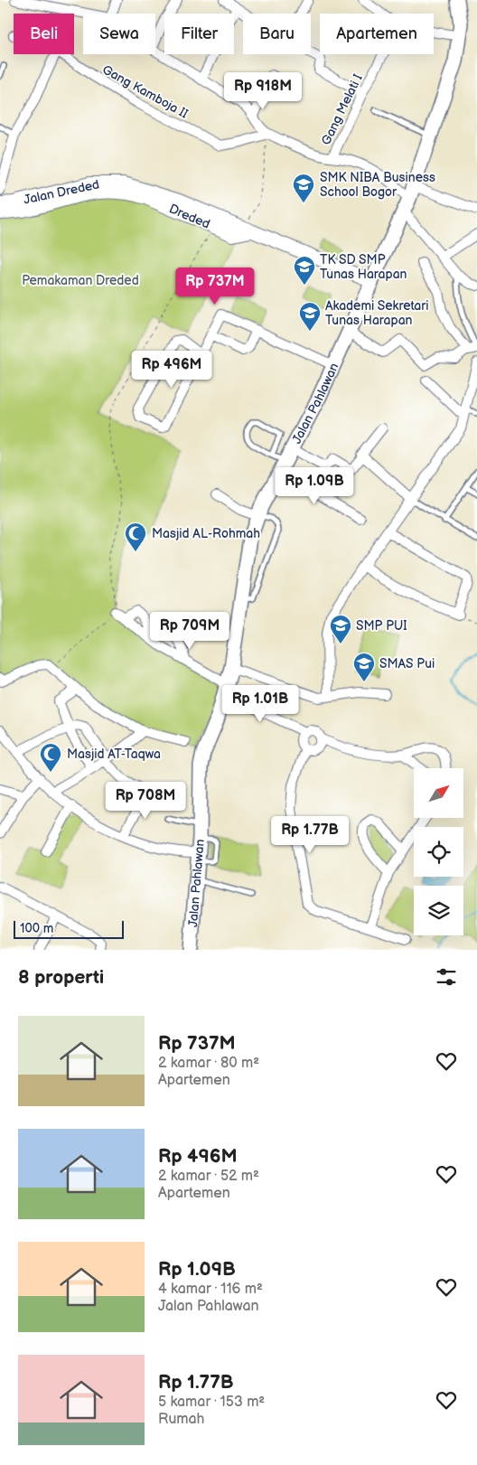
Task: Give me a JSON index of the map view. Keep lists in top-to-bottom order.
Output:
{
  "streets": {
    "main road": ["Jalan Pahlawan"],
    "street": [
      "Gang Kamboja II",
      "Gang Melati I",
      "Jalan Dreded",
      "Dreded"
    ]
  },
  "crossings": [
    ["Jalan Dreded", "Dreded"]
  ],
  "parks": ["Pemakaman Dreded"],
  "places": {
    "school or university": [
      "SMK NIBA Business School Bogor",
      "TK SD SMP Tunas Harapan",
      "Akademi Sekretari Tunas Harapan",
      "SMP PUI",
      "SMAS Pui"
    ],
    "mosque": ["Masjid AL-Rohmah", "Masjid AT-Taqwa"]
  },
  "scale_bar": "100 m",
  "north": "top right",
  "page": {
    "chip": [
      "Beli",
      "Sewa",
      "Filter",
      "Baru",
      "Apartemen"
    ],
    "price": [
      "Rp 918M",
      "Rp 737M",
      "Rp 496M",
      "Rp 1.09B",
      "Rp 709M",
      "Rp 1.01B",
      "Rp 708M",
      "Rp 1.77B"
    ],
    "scale": "100 m",
    "heading": "8 properti",
    "list": [
      {
        "name": "Rp 737M",
        "note": "2 kamar · 80 m² · Apartemen"
      },
      {
        "name": "Rp 496M",
        "note": "2 kamar · 52 m² · Apartemen"
      },
      {
        "name": "Rp 1.09B",
        "note": "4 kamar · 116 m² · Jalan Pahlawan"
      },
      {
        "name": "Rp 1.77B",
        "note": "5 kamar · 153 m² · Rumah"
      }
    ]
  }
}
